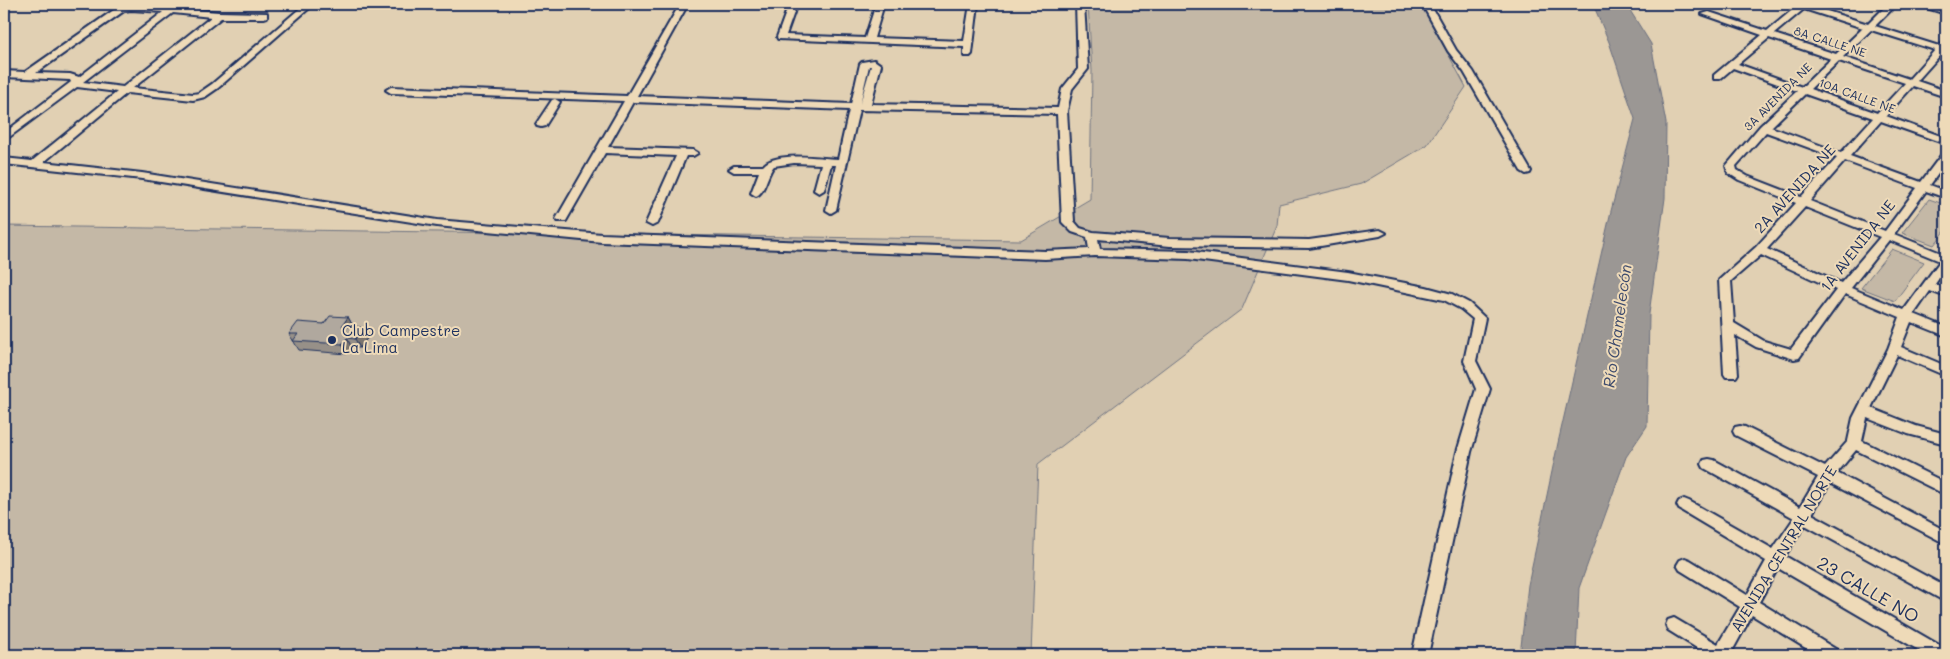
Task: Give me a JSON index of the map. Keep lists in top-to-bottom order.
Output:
{
  "streets": {
    "street": [
      "8A CALLE NE",
      "10A CALLE NE",
      "3A AVENIDA NE",
      "2A AVENIDA NE",
      "1A AVENIDA NE",
      "AVENIDA CENTRAL NORTE",
      "23 CALLE NO"
    ]
  },
  "crossings": [
    ["8A CALLE NE", "3A AVENIDA NE"],
    ["8A CALLE NE", "2A AVENIDA NE"],
    ["10A CALLE NE", "3A AVENIDA NE"],
    ["10A CALLE NE", "2A AVENIDA NE"],
    ["3A AVENIDA NE", "2A AVENIDA NE"],
    ["2A AVENIDA NE", "1A AVENIDA NE"],
    ["AVENIDA CENTRAL NORTE", "23 CALLE NO"]
  ],
  "water": ["Río Chamelecón"],
  "places": ["Club Campestre La Lima"]
}
